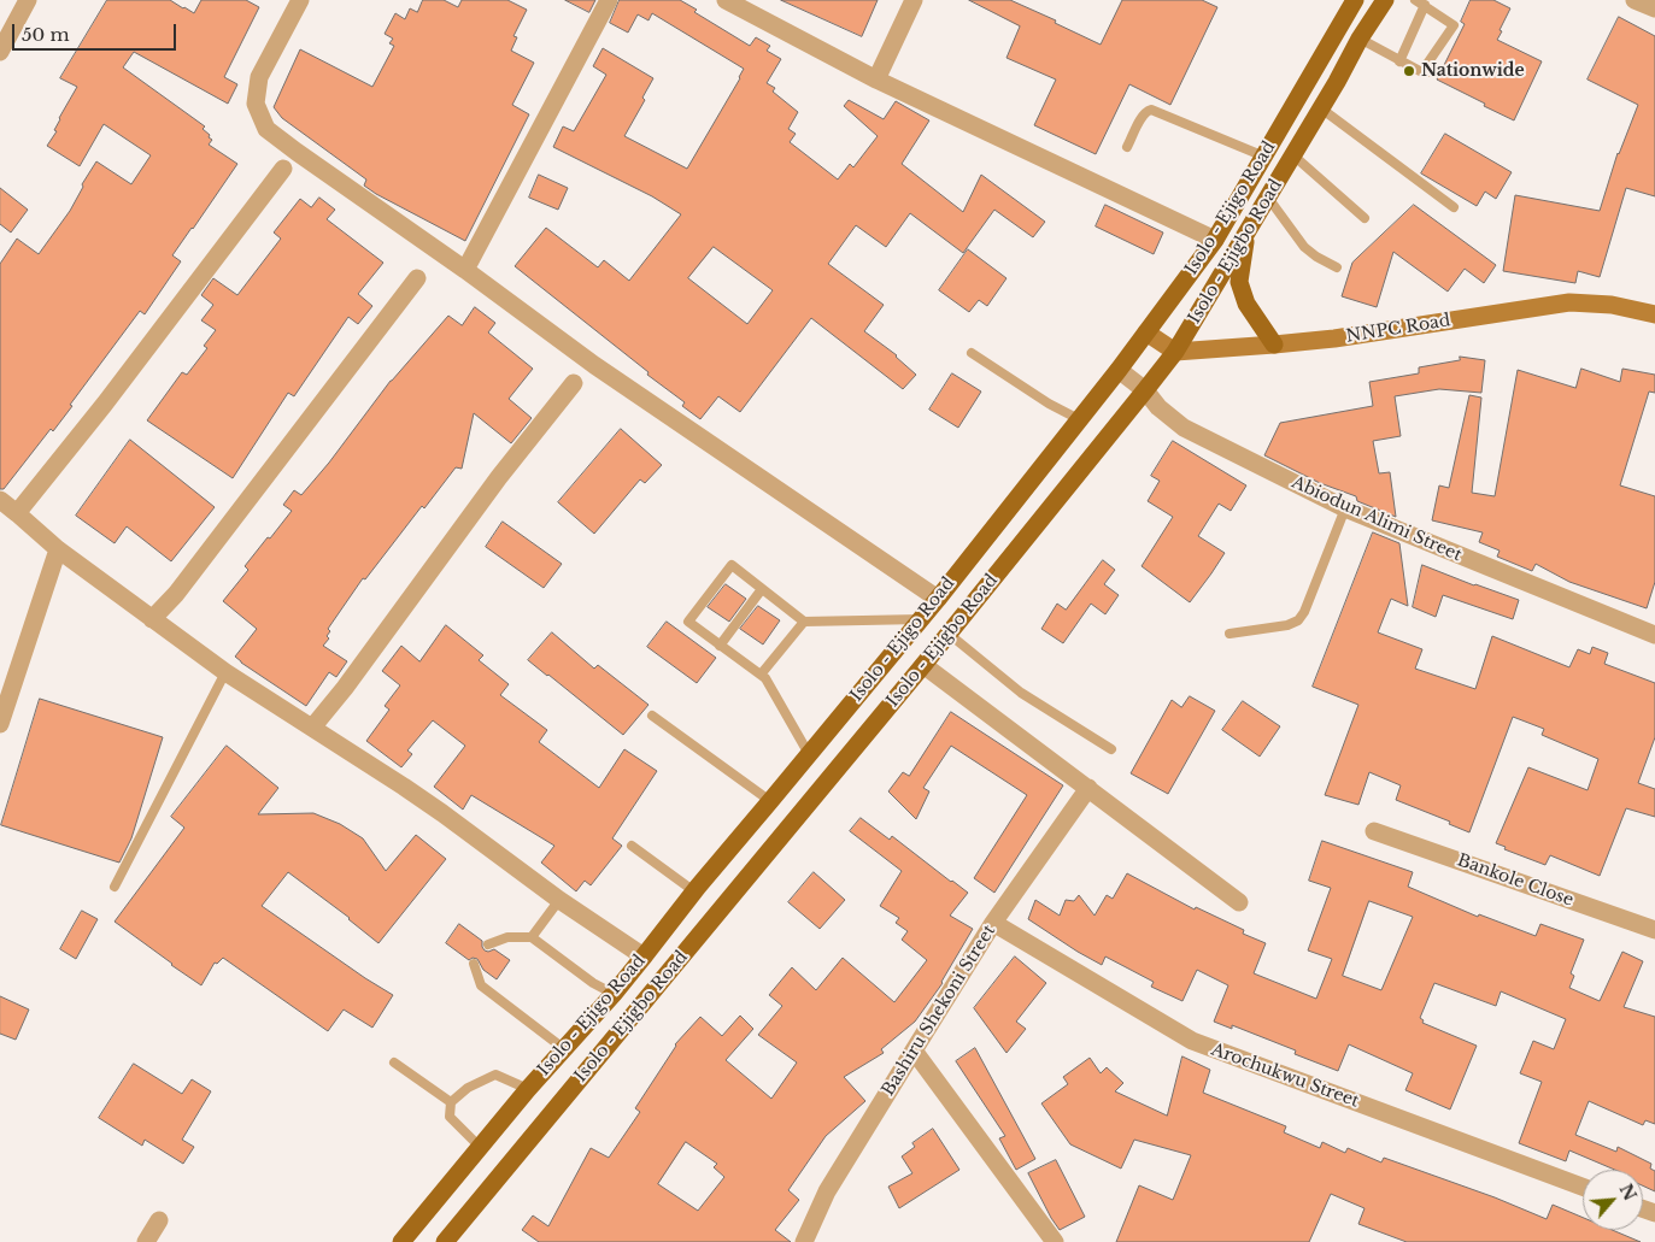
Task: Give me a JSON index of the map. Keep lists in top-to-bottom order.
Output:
{
  "streets": {
    "main road": ["Isolo - Ejigo Road", "Isolo - Ejigbo Road"],
    "street": [
      "NNPC Road",
      "Abiodun Alimi Street",
      "Bankole Close",
      "Bashiru Shekoni Street",
      "Arochukwu Street"
    ]
  },
  "crossings": [
    ["Isolo - Ejigo Road", "Abiodun Alimi Street"],
    ["Isolo - Ejigbo Road", "NNPC Road"],
    ["Isolo - Ejigbo Road", "Abiodun Alimi Street"],
    ["Bashiru Shekoni Street", "Arochukwu Street"]
  ],
  "places": ["Nationwide"],
  "scale_bar": "50 m",
  "north": "top right"
}
